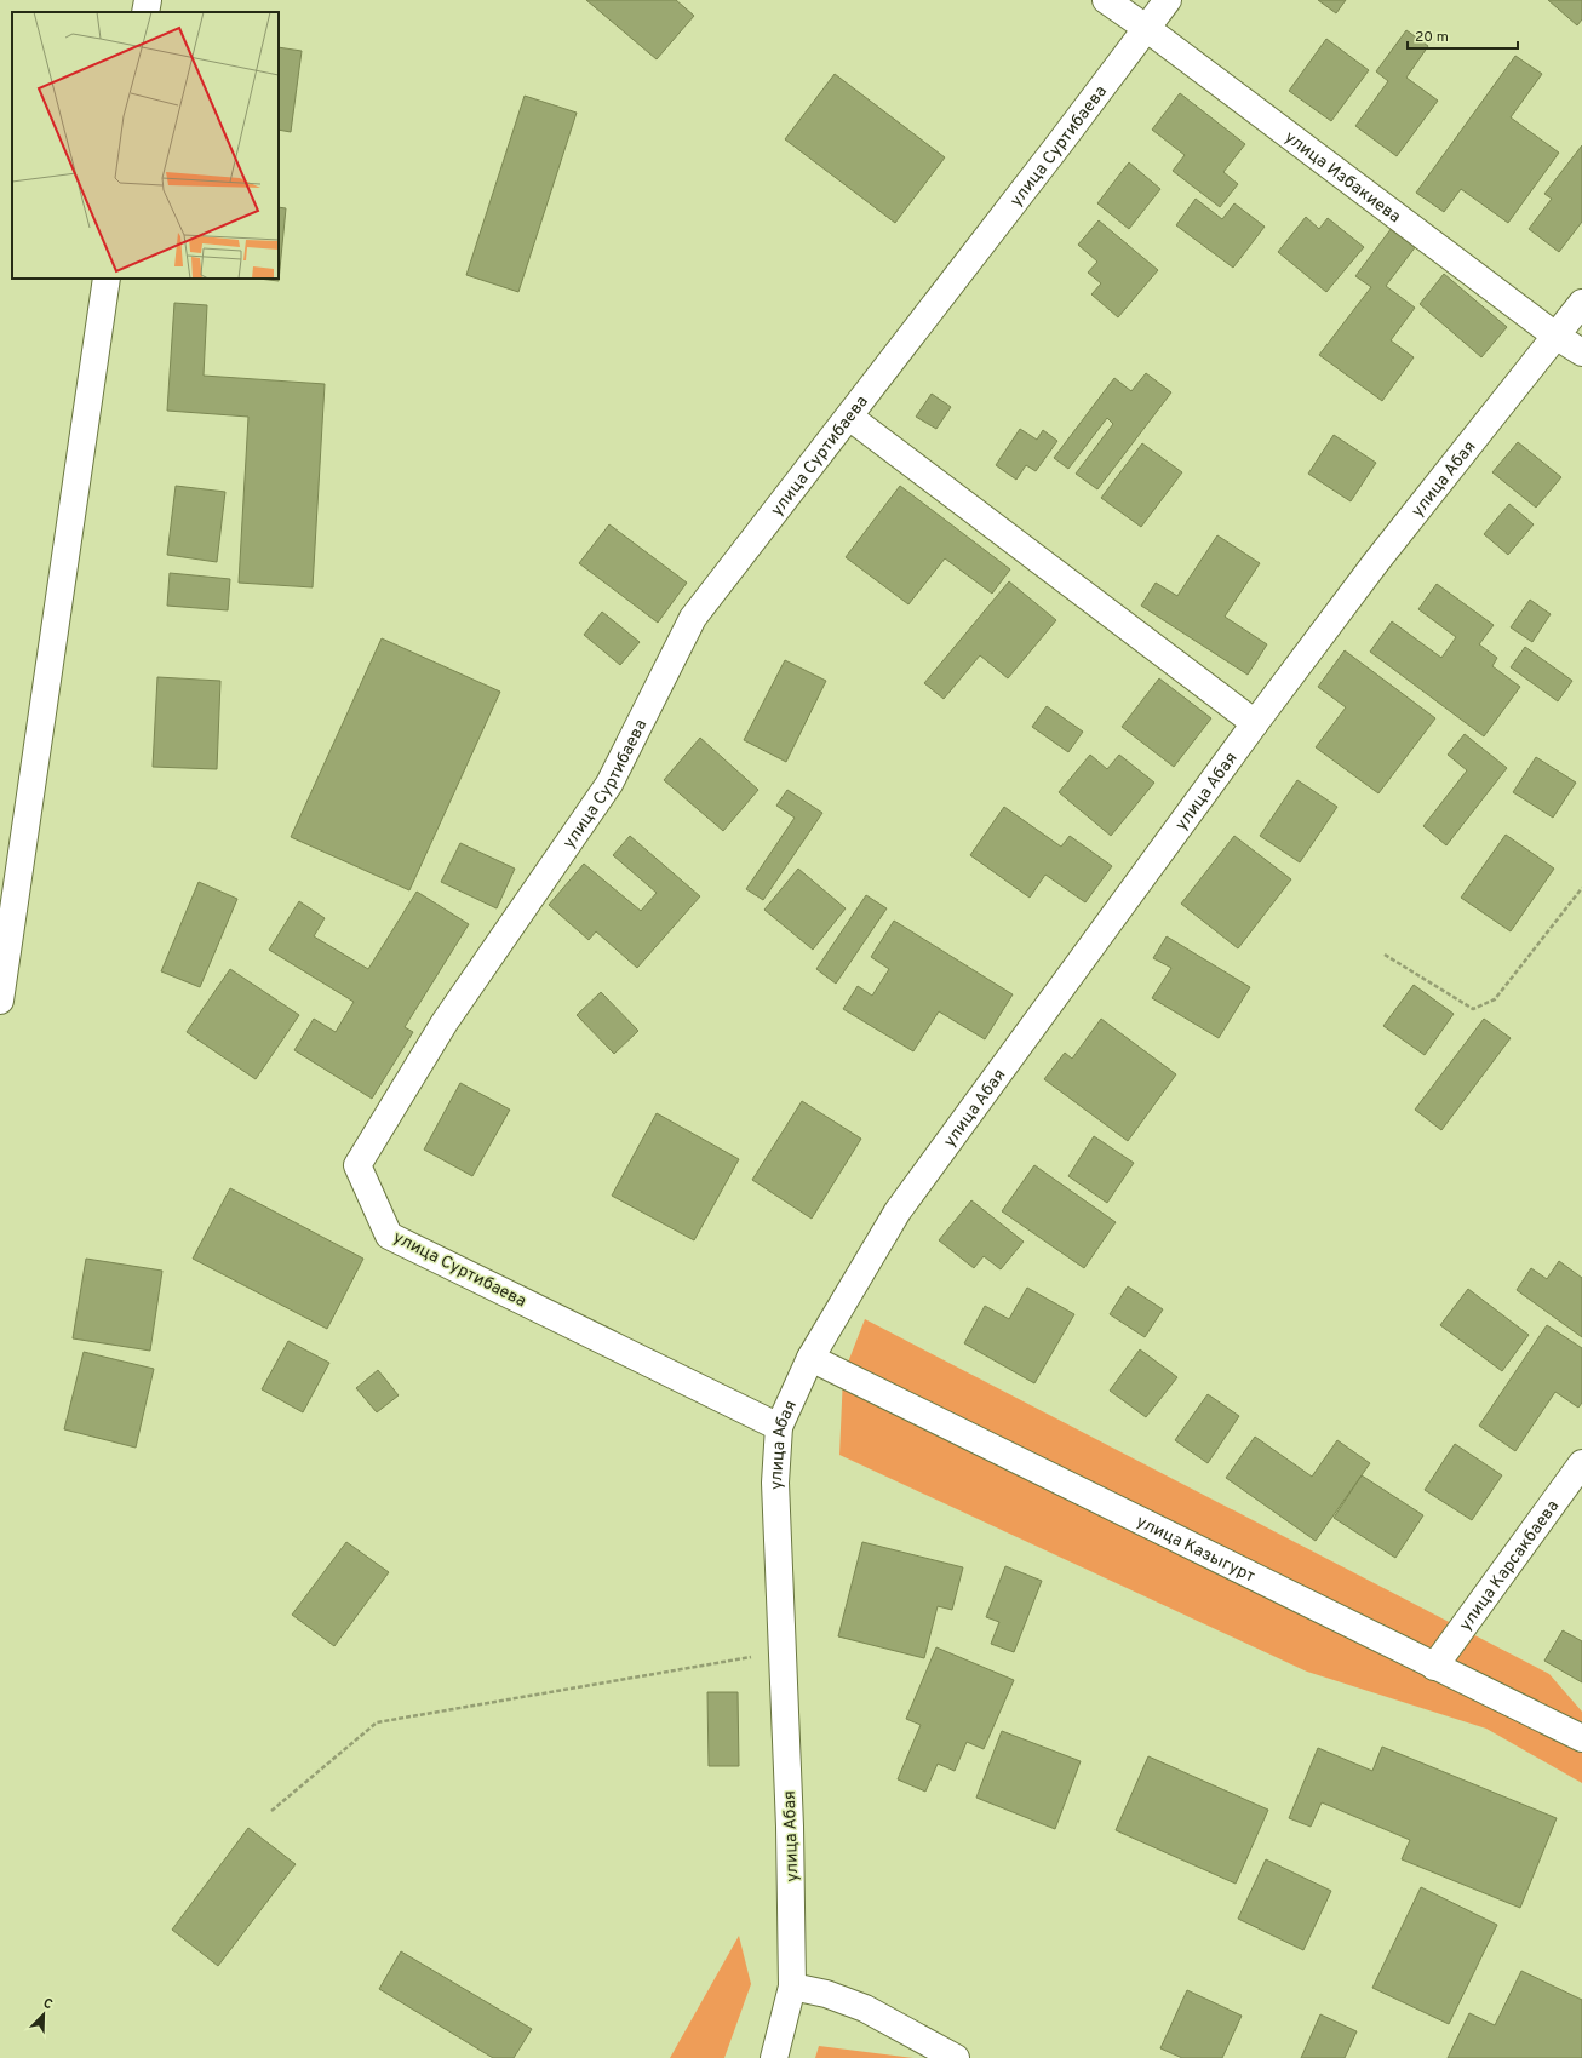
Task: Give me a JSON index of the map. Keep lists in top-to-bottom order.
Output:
{
  "streets": {
    "street": [
      "улица Суртибаева",
      "улица Избакиева",
      "улица Абая",
      "улица Казыгурт",
      "улица Карсакбаева"
    ]
  },
  "crossings": [
    ["улица Суртибаева", "улица Избакиева"],
    ["улица Суртибаева", "улица Абая"],
    ["улица Избакиева", "улица Абая"],
    ["улица Абая", "улица Казыгурт"],
    ["улица Казыгурт", "улица Карсакбаева"]
  ],
  "scale_bar": "20 m",
  "north": "top right"
}
